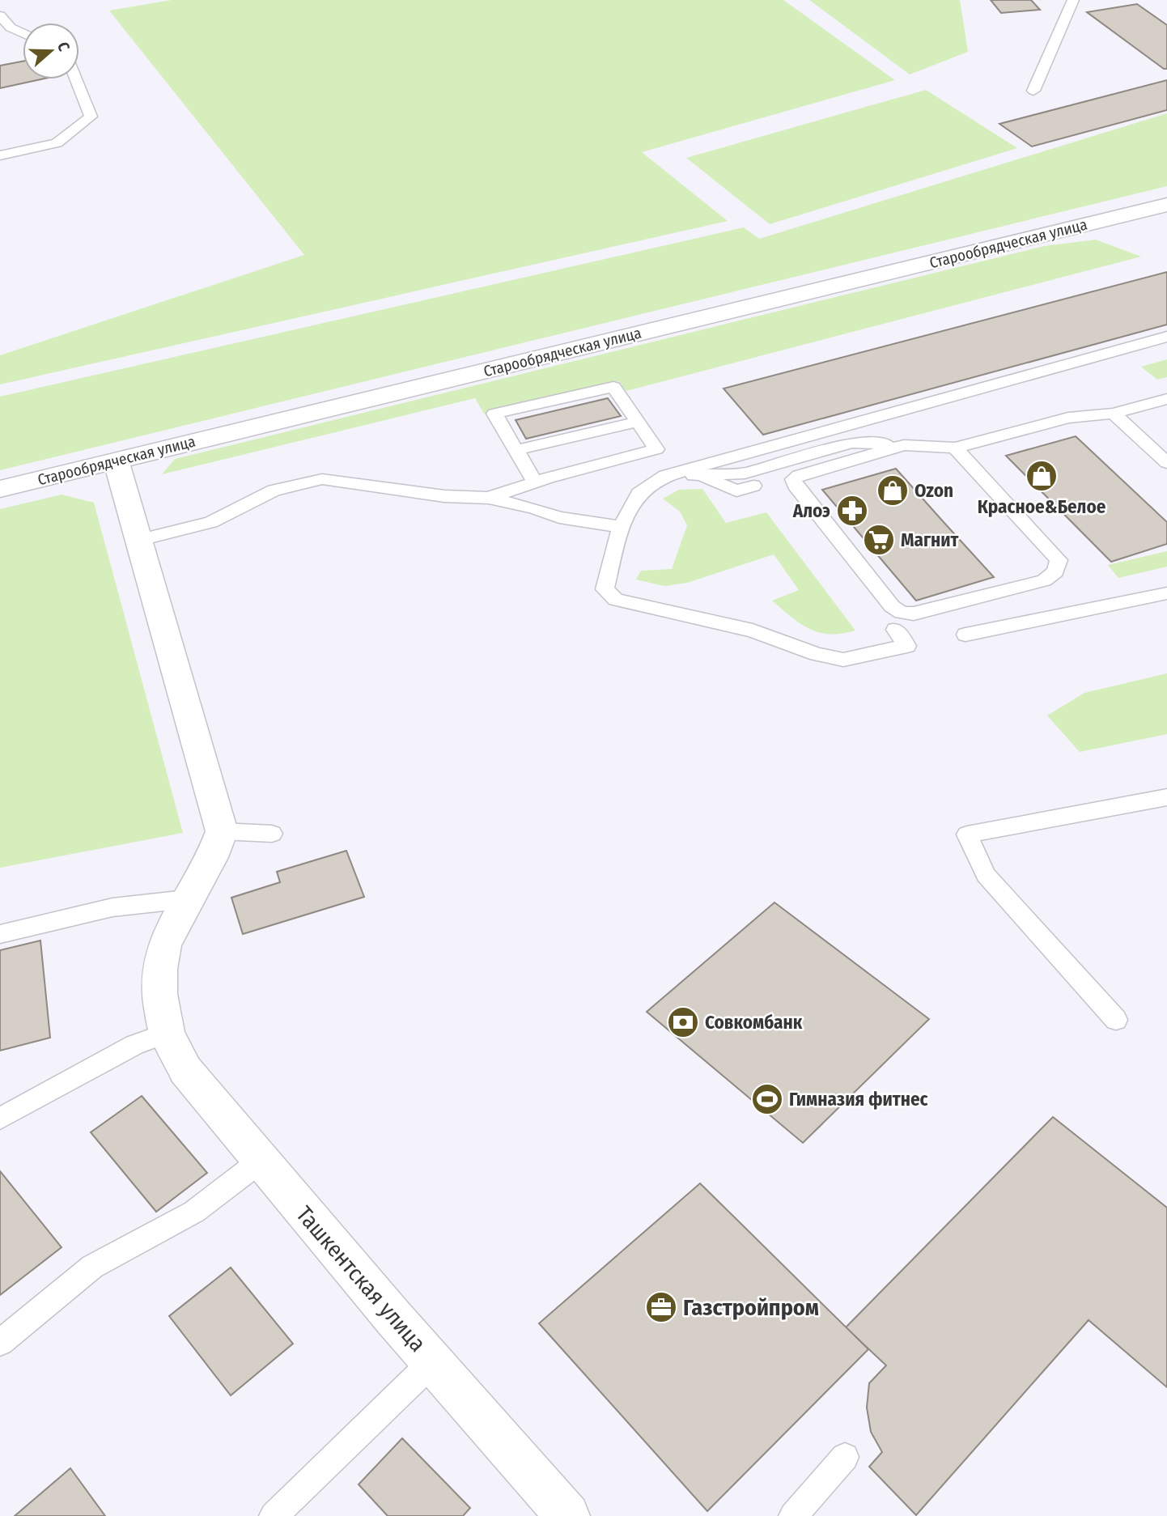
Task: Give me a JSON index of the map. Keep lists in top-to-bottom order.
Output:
{
  "streets": {
    "street": ["Старообрядческая улица", "Ташкентская улица"]
  },
  "places": {
    "shop": ["Красное&Белое", "Ozon"],
    "pharmacy": ["Алоэ"],
    "supermarket": ["Магнит"],
    "bank": ["Совкомбанк"],
    "sports": ["Гимназия фитнес"],
    "office": ["Газстройпром"]
  },
  "north": "right"
}
